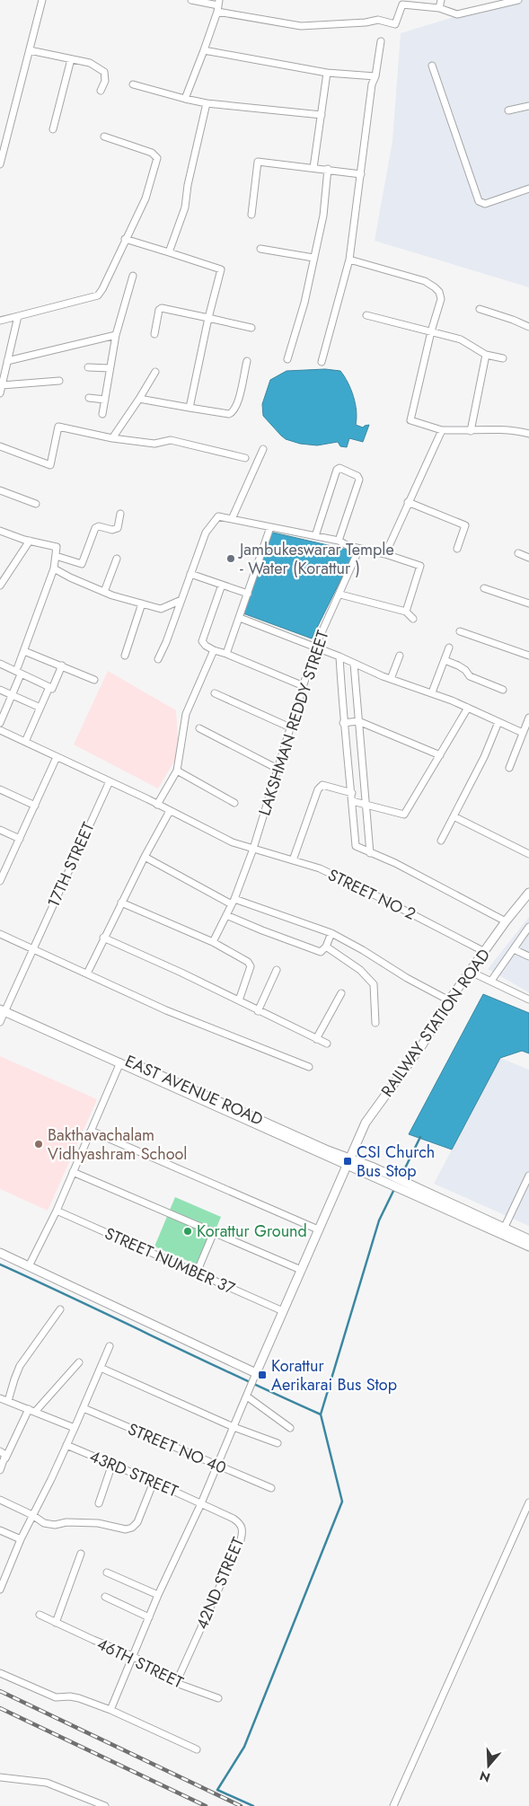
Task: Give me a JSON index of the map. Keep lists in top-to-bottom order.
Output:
{
  "streets": {
    "main road": ["RAILWAY STATION ROAD", "EAST AVENUE ROAD"],
    "street": [
      "LAKSHMAN REDDY STREET",
      "17TH STREET",
      "STREET NO 2",
      "STREET NUMBER 37",
      "STREET NO 40",
      "43RD STREET",
      "42ND STREET",
      "46TH STREET"
    ]
  },
  "crossings": [
    ["LAKSHMAN REDDY STREET", "STREET NO 2"],
    ["17TH STREET", "STREET NO 2"],
    ["17TH STREET", "EAST AVENUE ROAD"],
    ["STREET NO 2", "RAILWAY STATION ROAD"],
    ["RAILWAY STATION ROAD", "EAST AVENUE ROAD"],
    ["RAILWAY STATION ROAD", "STREET NUMBER 37"],
    ["43RD STREET", "42ND STREET"],
    ["42ND STREET", "46TH STREET"]
  ],
  "places": {
    "other": ["Jambukeswarar Temple - Water (Korattur )", "Bakthavachalam Vidhyashram School", "Korattur Ground"],
    "transit": ["CSI Church Bus Stop", "Korattur Aerikarai Bus Stop"]
  },
  "north": "bottom"
}
